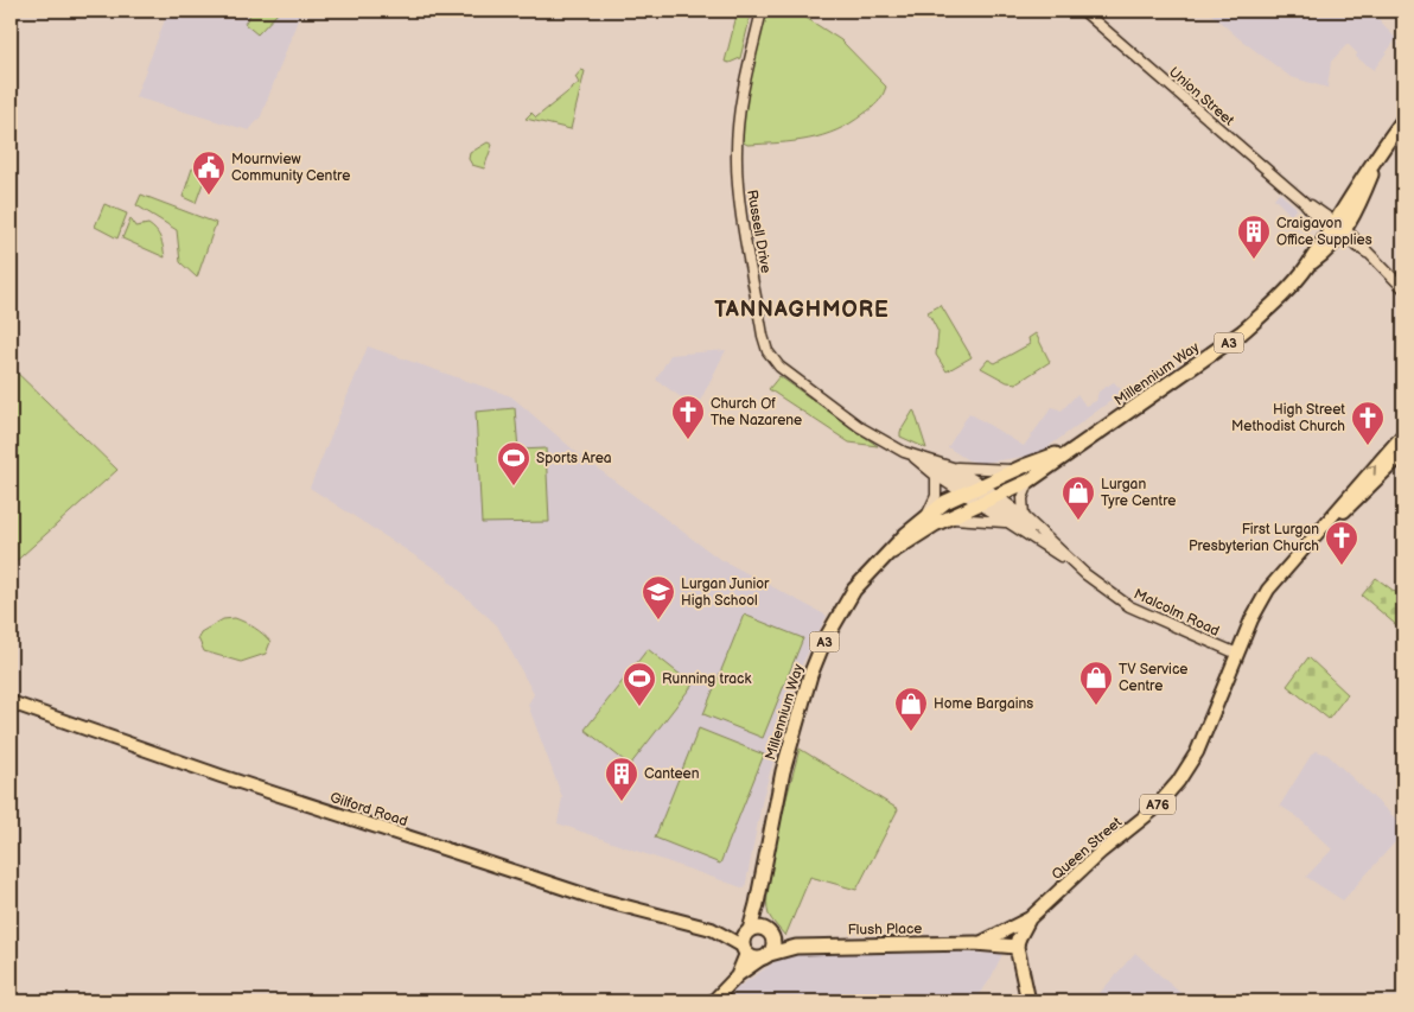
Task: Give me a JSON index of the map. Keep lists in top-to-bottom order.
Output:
{
  "streets": {
    "highway": ["A3", "Millennium Way", "Flush Place"],
    "main road": ["A76", "Gilford Road", "Queen Street"],
    "street": ["Union Street", "Russell Drive", "Malcolm Road"]
  },
  "crossings": [
    ["Union Street", "Millennium Way"],
    ["A3", "Millennium Way"],
    ["A3", "Gilford Road"],
    ["A3", "Flush Place"],
    ["Millennium Way", "Malcolm Road"],
    ["Millennium Way", "Gilford Road"],
    ["Millennium Way", "Flush Place"],
    ["Malcolm Road", "A76"],
    ["Malcolm Road", "Queen Street"],
    ["A76", "Queen Street"],
    ["Gilford Road", "Flush Place"],
    ["Queen Street", "Flush Place"]
  ],
  "districts": ["TANNAGHMORE"],
  "places": {
    "public building": ["Mournview Community Centre"],
    "building": ["Craigavon Office Supplies", "Canteen"],
    "church": ["Church Of The Nazarene", "High Street Methodist Church", "First Lurgan Presbyterian Church"],
    "sports": ["Sports Area", "Running track"],
    "shop": ["Lurgan Tyre Centre", "TV Service Centre", "Home Bargains"],
    "school or university": ["Lurgan Junior High School"]
  }
}
